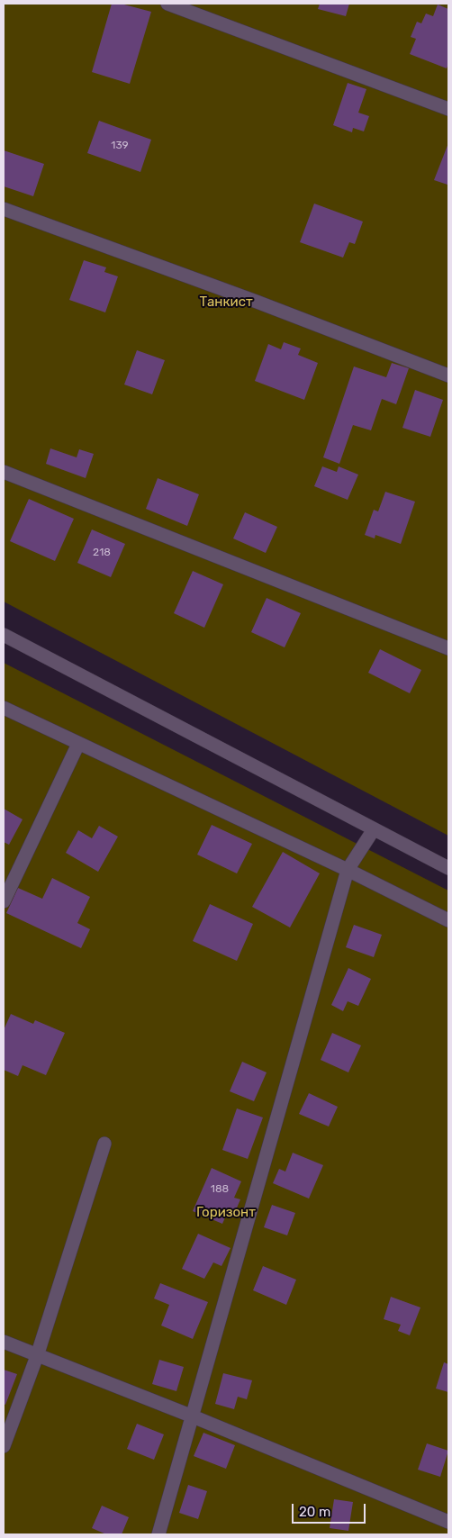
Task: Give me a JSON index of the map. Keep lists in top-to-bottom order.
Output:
{
  "parks": ["Танкист", "Горизонт"],
  "house_numbers": ["139", "218", "188"],
  "scale_bar": "20 m"
}
